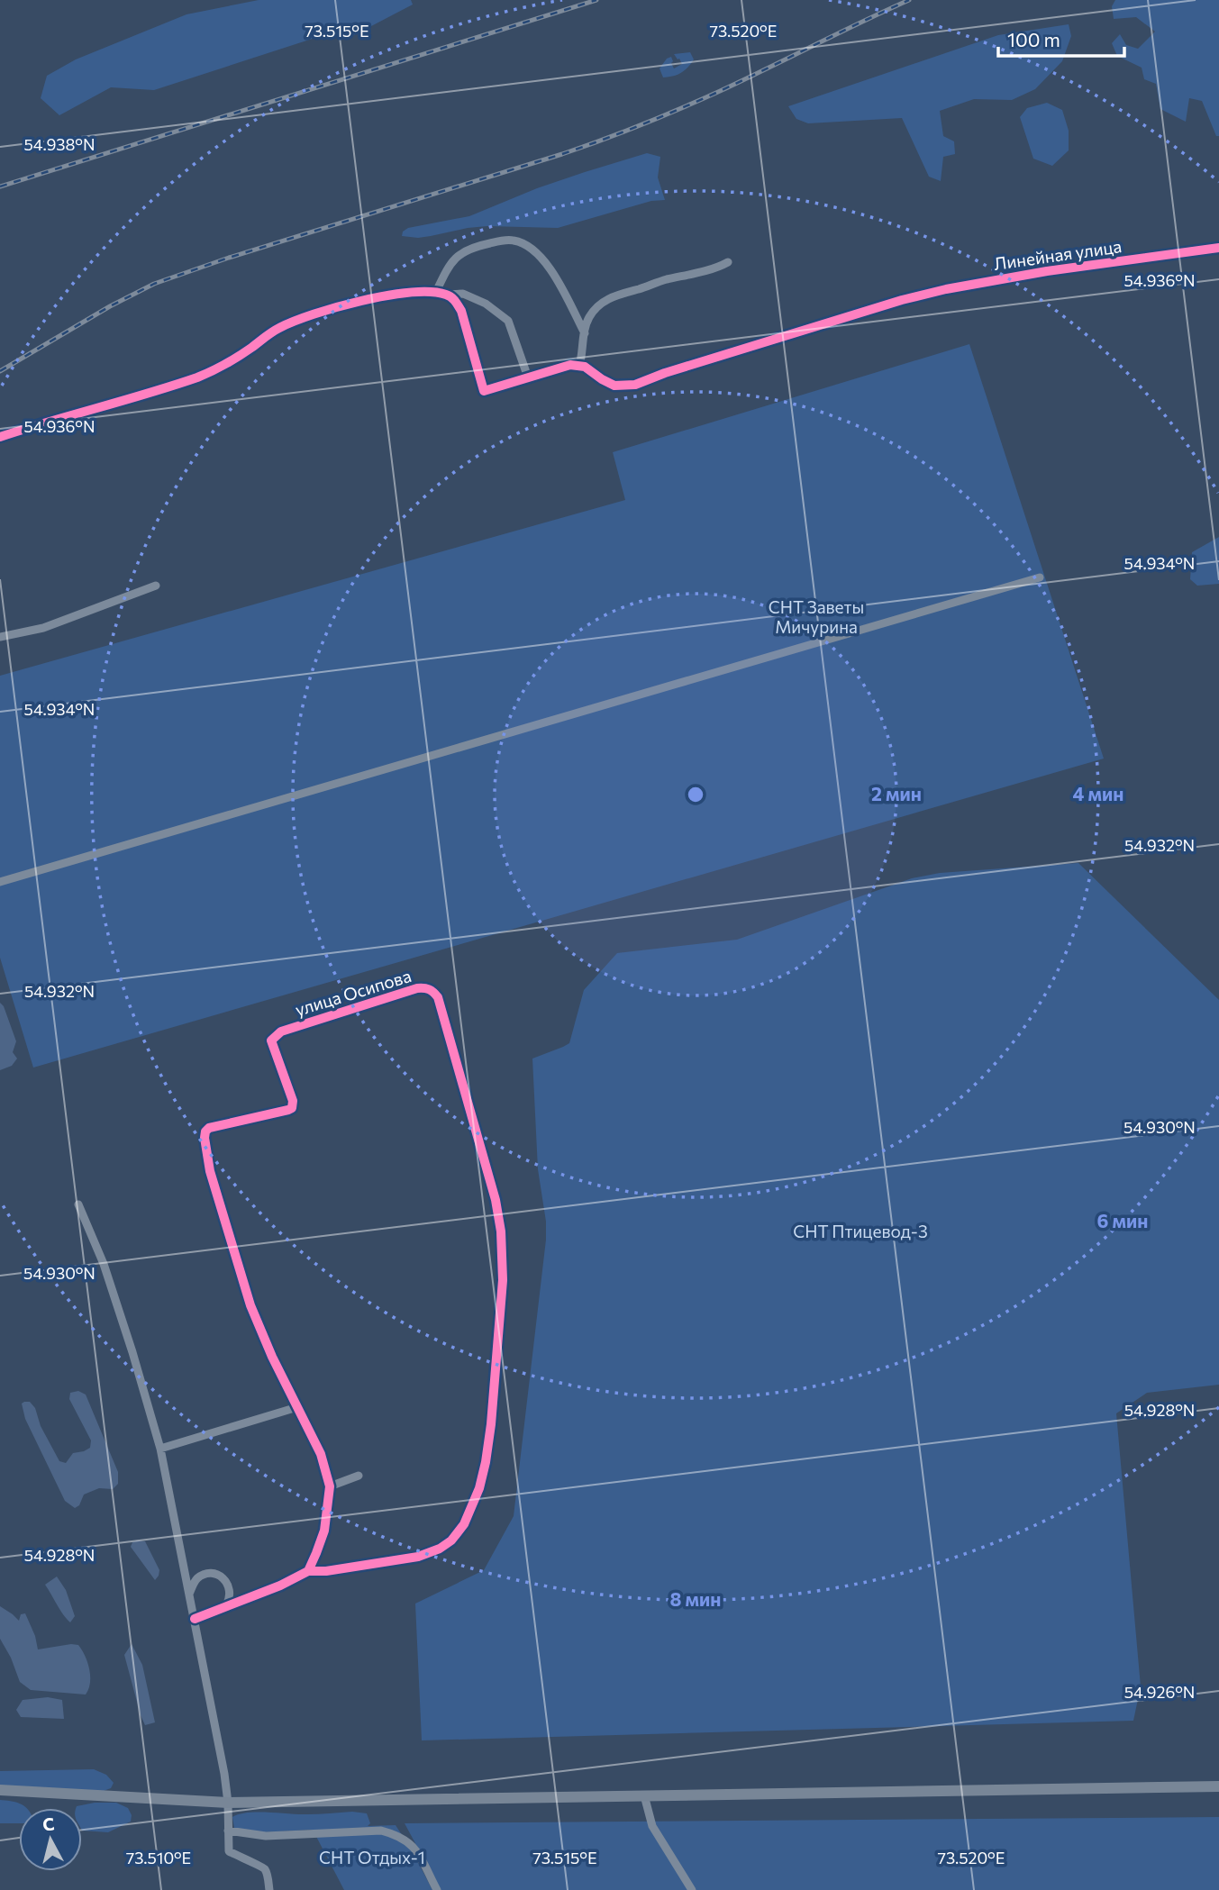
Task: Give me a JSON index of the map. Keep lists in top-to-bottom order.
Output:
{
  "streets": {
    "street": ["Линейная улица", "улица Осипова"]
  },
  "parks": ["СНТ Заветы Мичурина", "СНТ Птицевод-3", "СНТ Отдых-1"],
  "scale_bar": "100 m",
  "north": "top",
  "coordinates": [
    "73.515°E",
    "73.520°E",
    "54.938°N",
    "54.936°N",
    "54.934°N",
    "54.932°N",
    "54.930°N",
    "54.928°N",
    "54.926°N",
    "73.510°E"
  ],
  "rings": [
    "2 мин",
    "4 мин",
    "6 мин",
    "8 мин"
  ]
}
